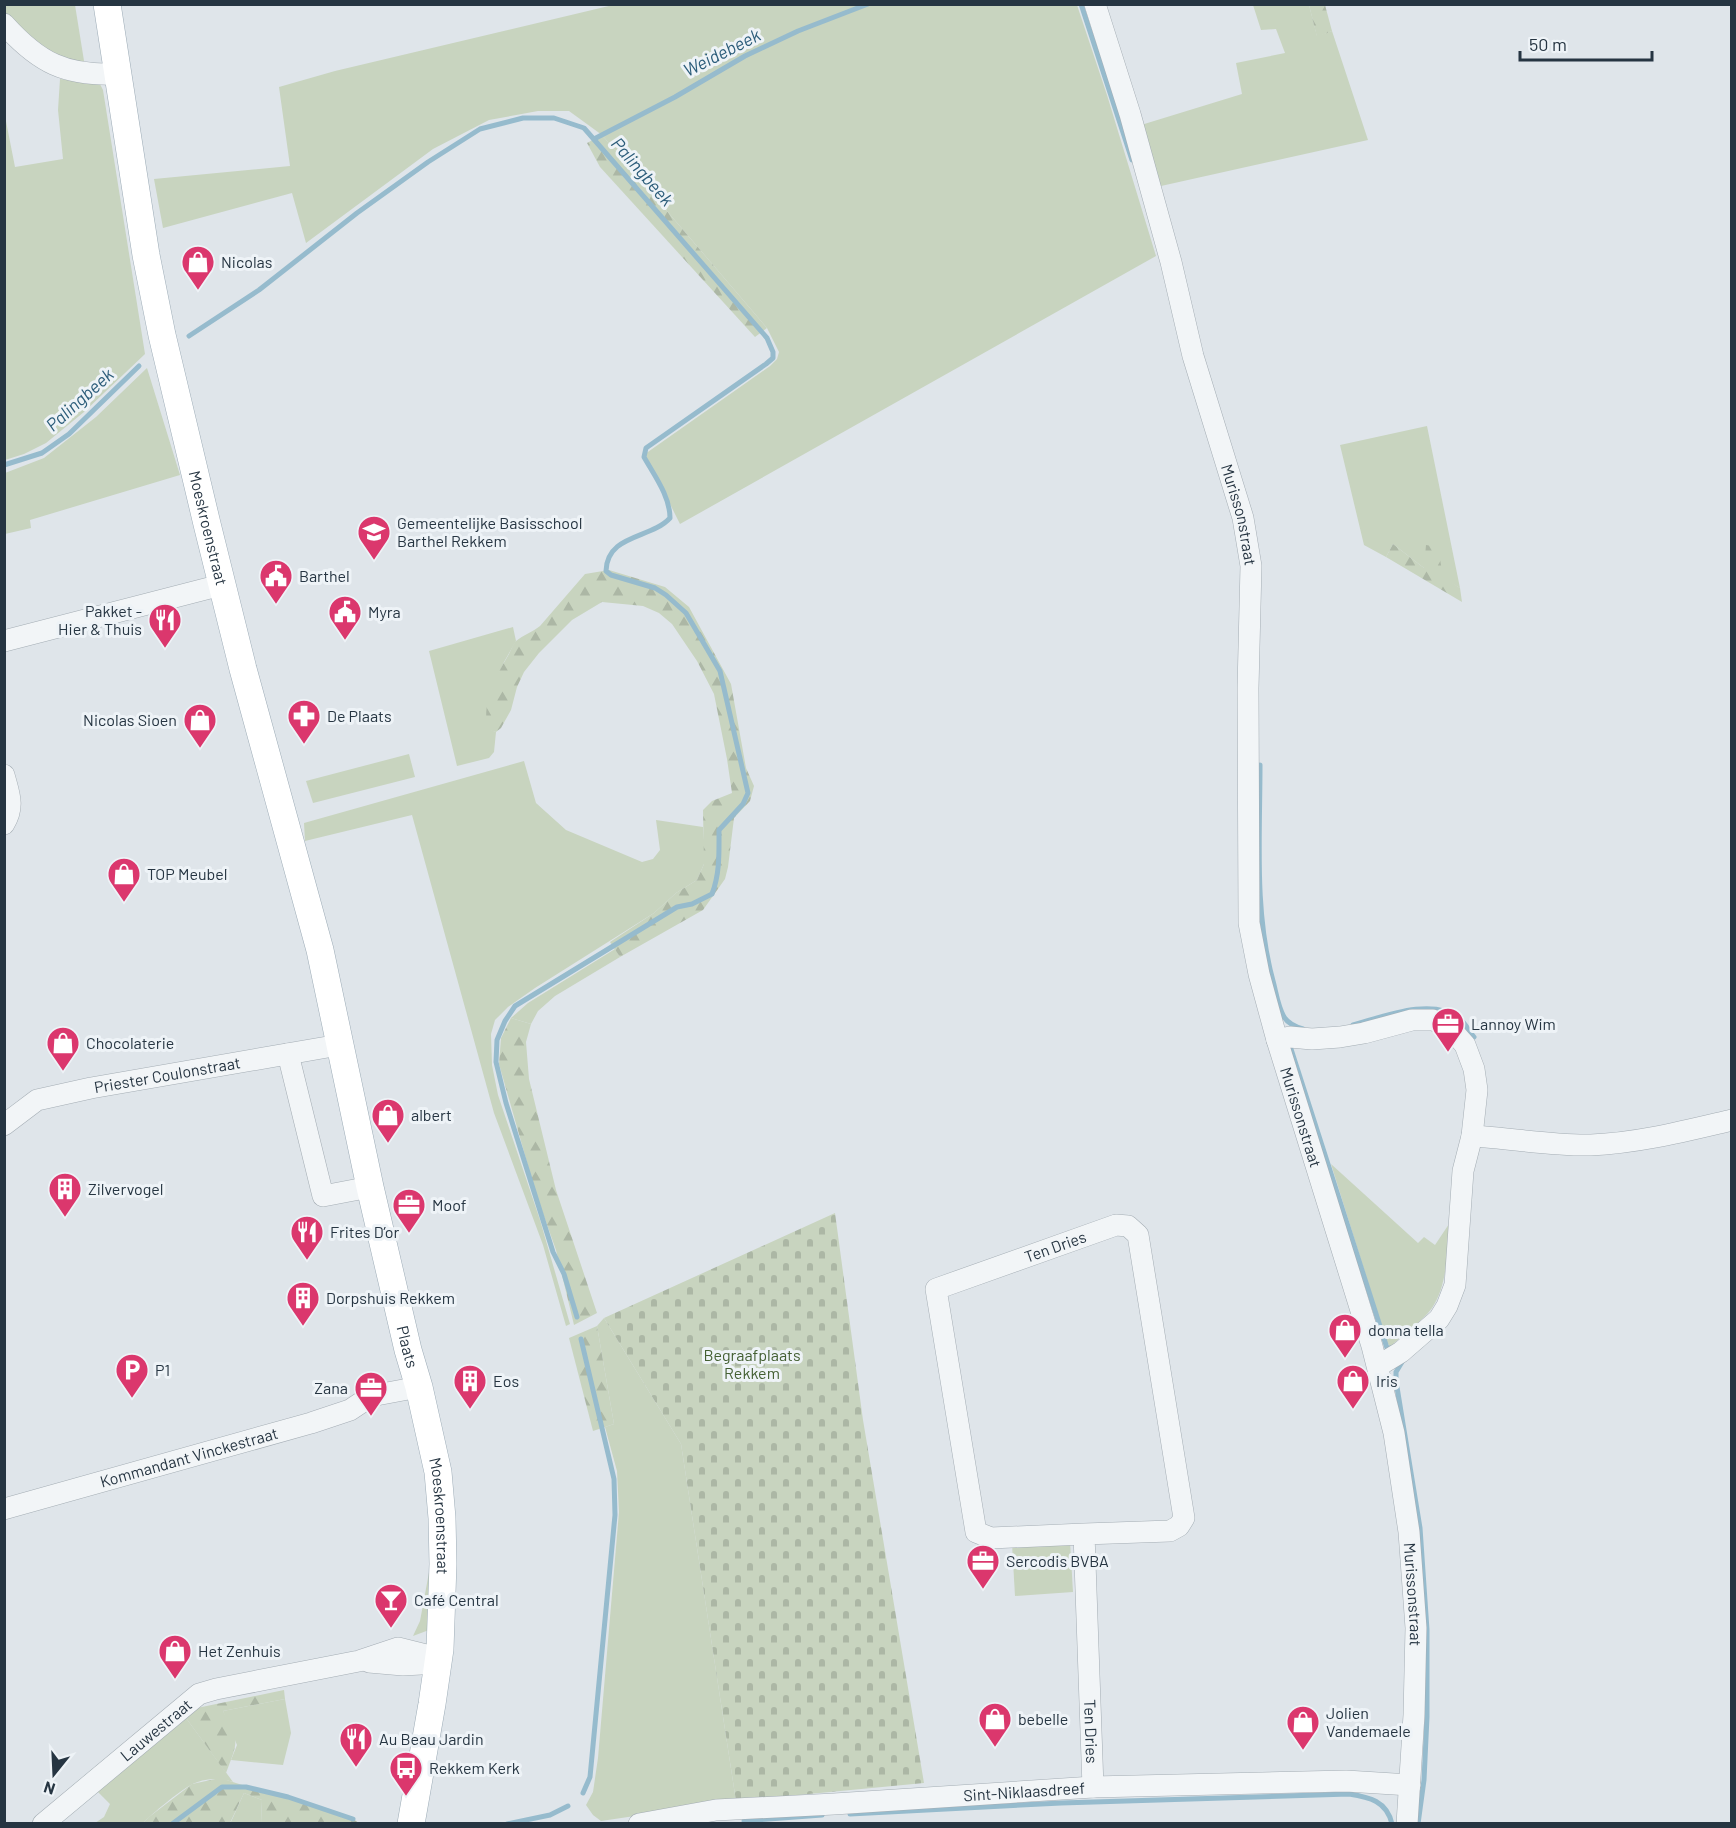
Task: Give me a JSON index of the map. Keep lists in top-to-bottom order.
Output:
{
  "streets": {
    "main road": ["Moeskroenstraat", "Plaats"],
    "street": [
      "Murissonstraat",
      "Priester Coulonstraat",
      "Ten Dries",
      "Kommandant Vinckestraat",
      "Lauwestraat",
      "Sint-Niklaasdreef"
    ]
  },
  "crossings": [
    ["Murissonstraat", "Sint-Niklaasdreef"],
    ["Moeskroenstraat", "Priester Coulonstraat"],
    ["Moeskroenstraat", "Plaats"],
    ["Moeskroenstraat", "Lauwestraat"],
    ["Priester Coulonstraat", "Plaats"],
    ["Ten Dries", "Sint-Niklaasdreef"],
    ["Plaats", "Kommandant Vinckestraat"]
  ],
  "water": ["Weidebeek", "Palingbeek"],
  "parks": ["Begraafplaats Rekkem"],
  "places": {
    "shop": [
      "Nicolas",
      "Nicolas Sioen",
      "TOP Meubel",
      "Chocolaterie",
      "albert",
      "donna tella",
      "Iris",
      "Het Zenhuis",
      "bebelle",
      "Jolien Vandemaele"
    ],
    "school or university": ["Gemeentelijke Basisschool Barthel Rekkem"],
    "public building": ["Barthel", "Myra"],
    "restaurant": ["Pakket - Hier & Thuis", "Frites D’or", "Au Beau Jardin"],
    "pharmacy": ["De Plaats"],
    "office": [
      "Lannoy Wim",
      "Moof",
      "Zana",
      "Sercodis BVBA"
    ],
    "building": ["Zilvervogel", "Dorpshuis Rekkem", "Eos"],
    "parking": ["P1"],
    "bar": ["Café Central"],
    "bus stop": ["Rekkem Kerk"]
  },
  "scale_bar": "50 m",
  "north": "bottom"
}
